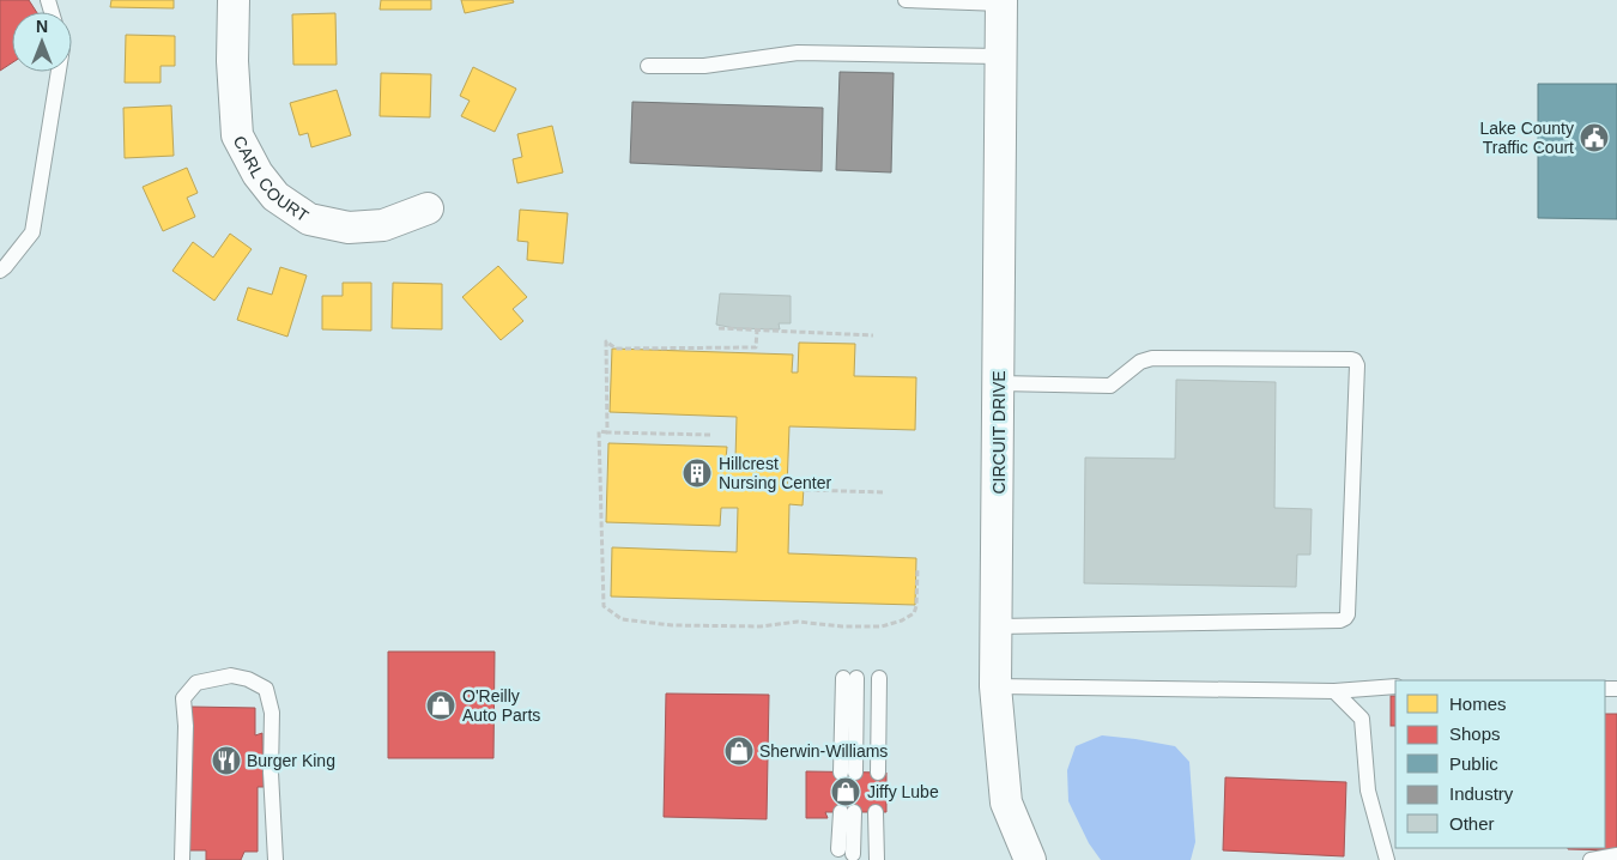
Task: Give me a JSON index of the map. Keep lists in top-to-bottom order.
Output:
{
  "streets": {
    "street": ["CARL COURT", "CIRCUIT DRIVE"]
  },
  "places": {
    "public building": ["Lake County Traffic Court"],
    "building": ["Hillcrest Nursing Center"],
    "shop": ["O'Reilly Auto Parts", "Sherwin-Williams", "Jiffy Lube"],
    "restaurant": ["Burger King"]
  },
  "legend": [
    "Homes",
    "Shops",
    "Public",
    "Industry",
    "Other"
  ],
  "north": "top"
}
